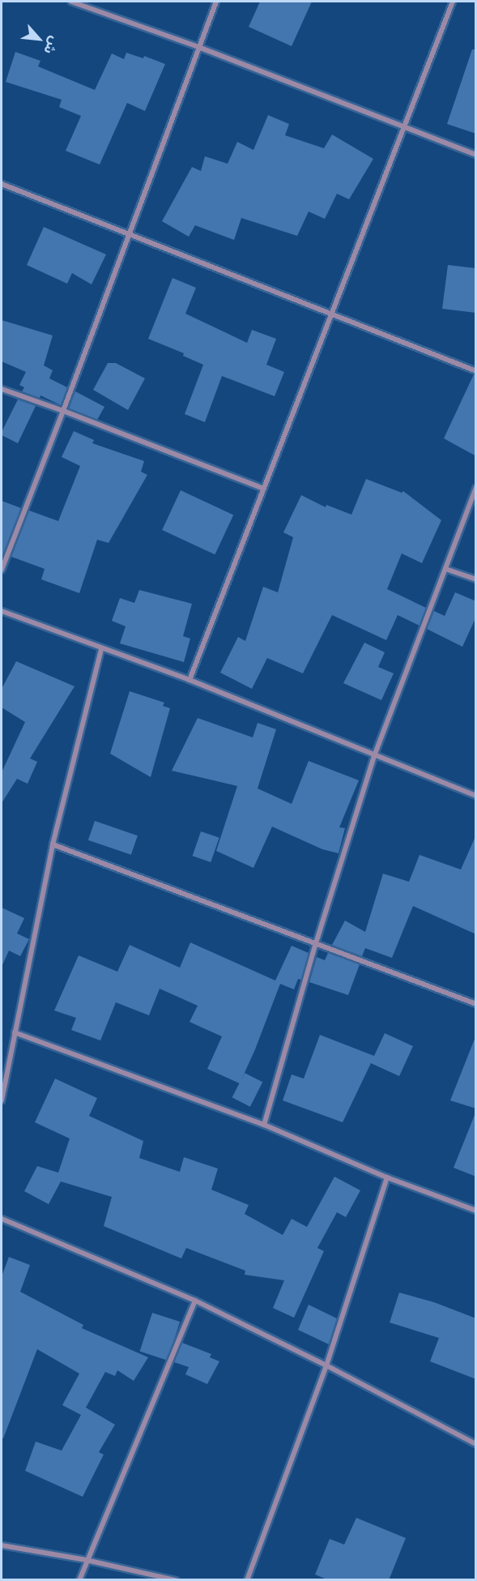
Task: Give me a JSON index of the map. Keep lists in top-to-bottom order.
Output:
{
  "north": "bottom right"
}
